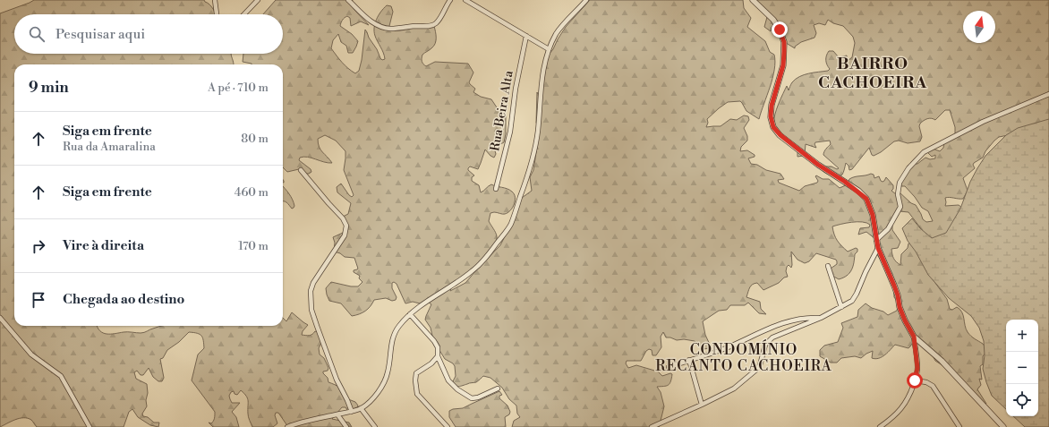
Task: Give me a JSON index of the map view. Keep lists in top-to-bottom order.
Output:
{
  "streets": {
    "street": ["Rua Beira Alta"]
  },
  "districts": ["BAIRRO CACHOEIRA", "CONDOMÍNIO RECANTO CACHOEIRA"],
  "north": "top",
  "page": {
    "search": "Pesquisar aqui",
    "heading": ["9 min", "A pé · 710 m"],
    "list": [
      ["Siga em frente", "Rua da Amaralina", "80 m"],
      ["Siga em frente", "460 m"],
      ["Vire à direita", "170 m"],
      "Chegada ao destino"
    ],
    "map_buttons": ["+", "−"]
  }
}
